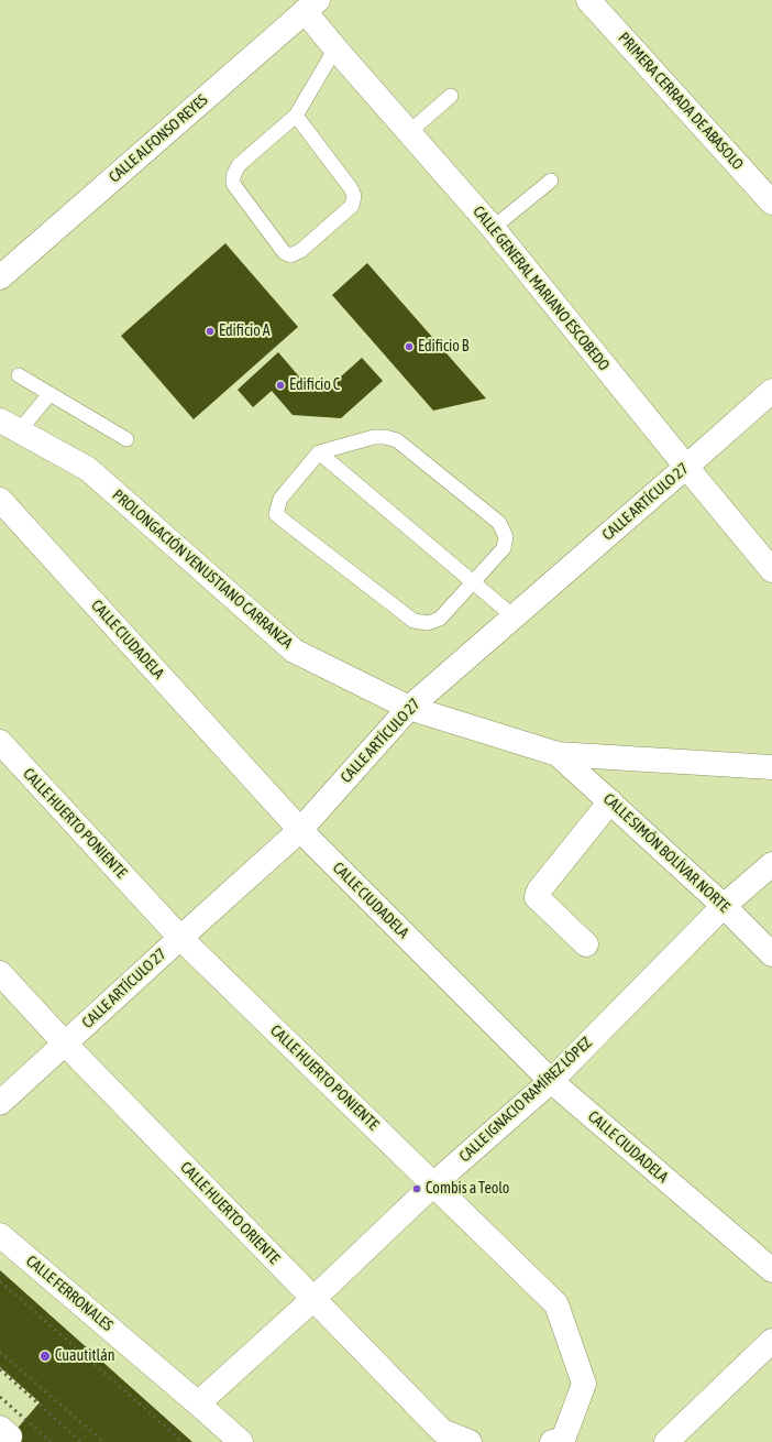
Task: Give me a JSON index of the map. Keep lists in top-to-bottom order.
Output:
{
  "streets": {
    "street": [
      "PRIMERA CERRADA DE ABASOLO",
      "CALLE ALFONSO REYES",
      "CALLE GENERAL MARIANO ESCOBEDO",
      "CALLE ARTÍCULO 27",
      "PROLONGACIÓN VENUSTIANO CARRANZA",
      "CALLE CIUDADELA",
      "CALLE HUERTO PONIENTE",
      "CALLE SIMÓN BOLÍVAR NORTE",
      "CALLE IGNACIO RAMÍREZ LÓPEZ",
      "CALLE HUERTO ORIENTE",
      "CALLE FERRONALES"
    ]
  },
  "crossings": [
    ["CALLE ALFONSO REYES", "CALLE GENERAL MARIANO ESCOBEDO"],
    ["CALLE GENERAL MARIANO ESCOBEDO", "CALLE ARTÍCULO 27"],
    ["CALLE ARTÍCULO 27", "PROLONGACIÓN VENUSTIANO CARRANZA"],
    ["CALLE ARTÍCULO 27", "CALLE CIUDADELA"],
    ["CALLE ARTÍCULO 27", "CALLE HUERTO PONIENTE"],
    ["CALLE ARTÍCULO 27", "CALLE HUERTO ORIENTE"],
    ["PROLONGACIÓN VENUSTIANO CARRANZA", "CALLE SIMÓN BOLÍVAR NORTE"],
    ["CALLE CIUDADELA", "CALLE IGNACIO RAMÍREZ LÓPEZ"],
    ["CALLE HUERTO PONIENTE", "CALLE IGNACIO RAMÍREZ LÓPEZ"],
    ["CALLE SIMÓN BOLÍVAR NORTE", "CALLE IGNACIO RAMÍREZ LÓPEZ"],
    ["CALLE IGNACIO RAMÍREZ LÓPEZ", "CALLE HUERTO ORIENTE"],
    ["CALLE IGNACIO RAMÍREZ LÓPEZ", "CALLE FERRONALES"]
  ],
  "places": [
    "Edificio A",
    "Edificio B",
    "Edificio C",
    "Combis a Teolo",
    "Cuautitlán"
  ]
}
